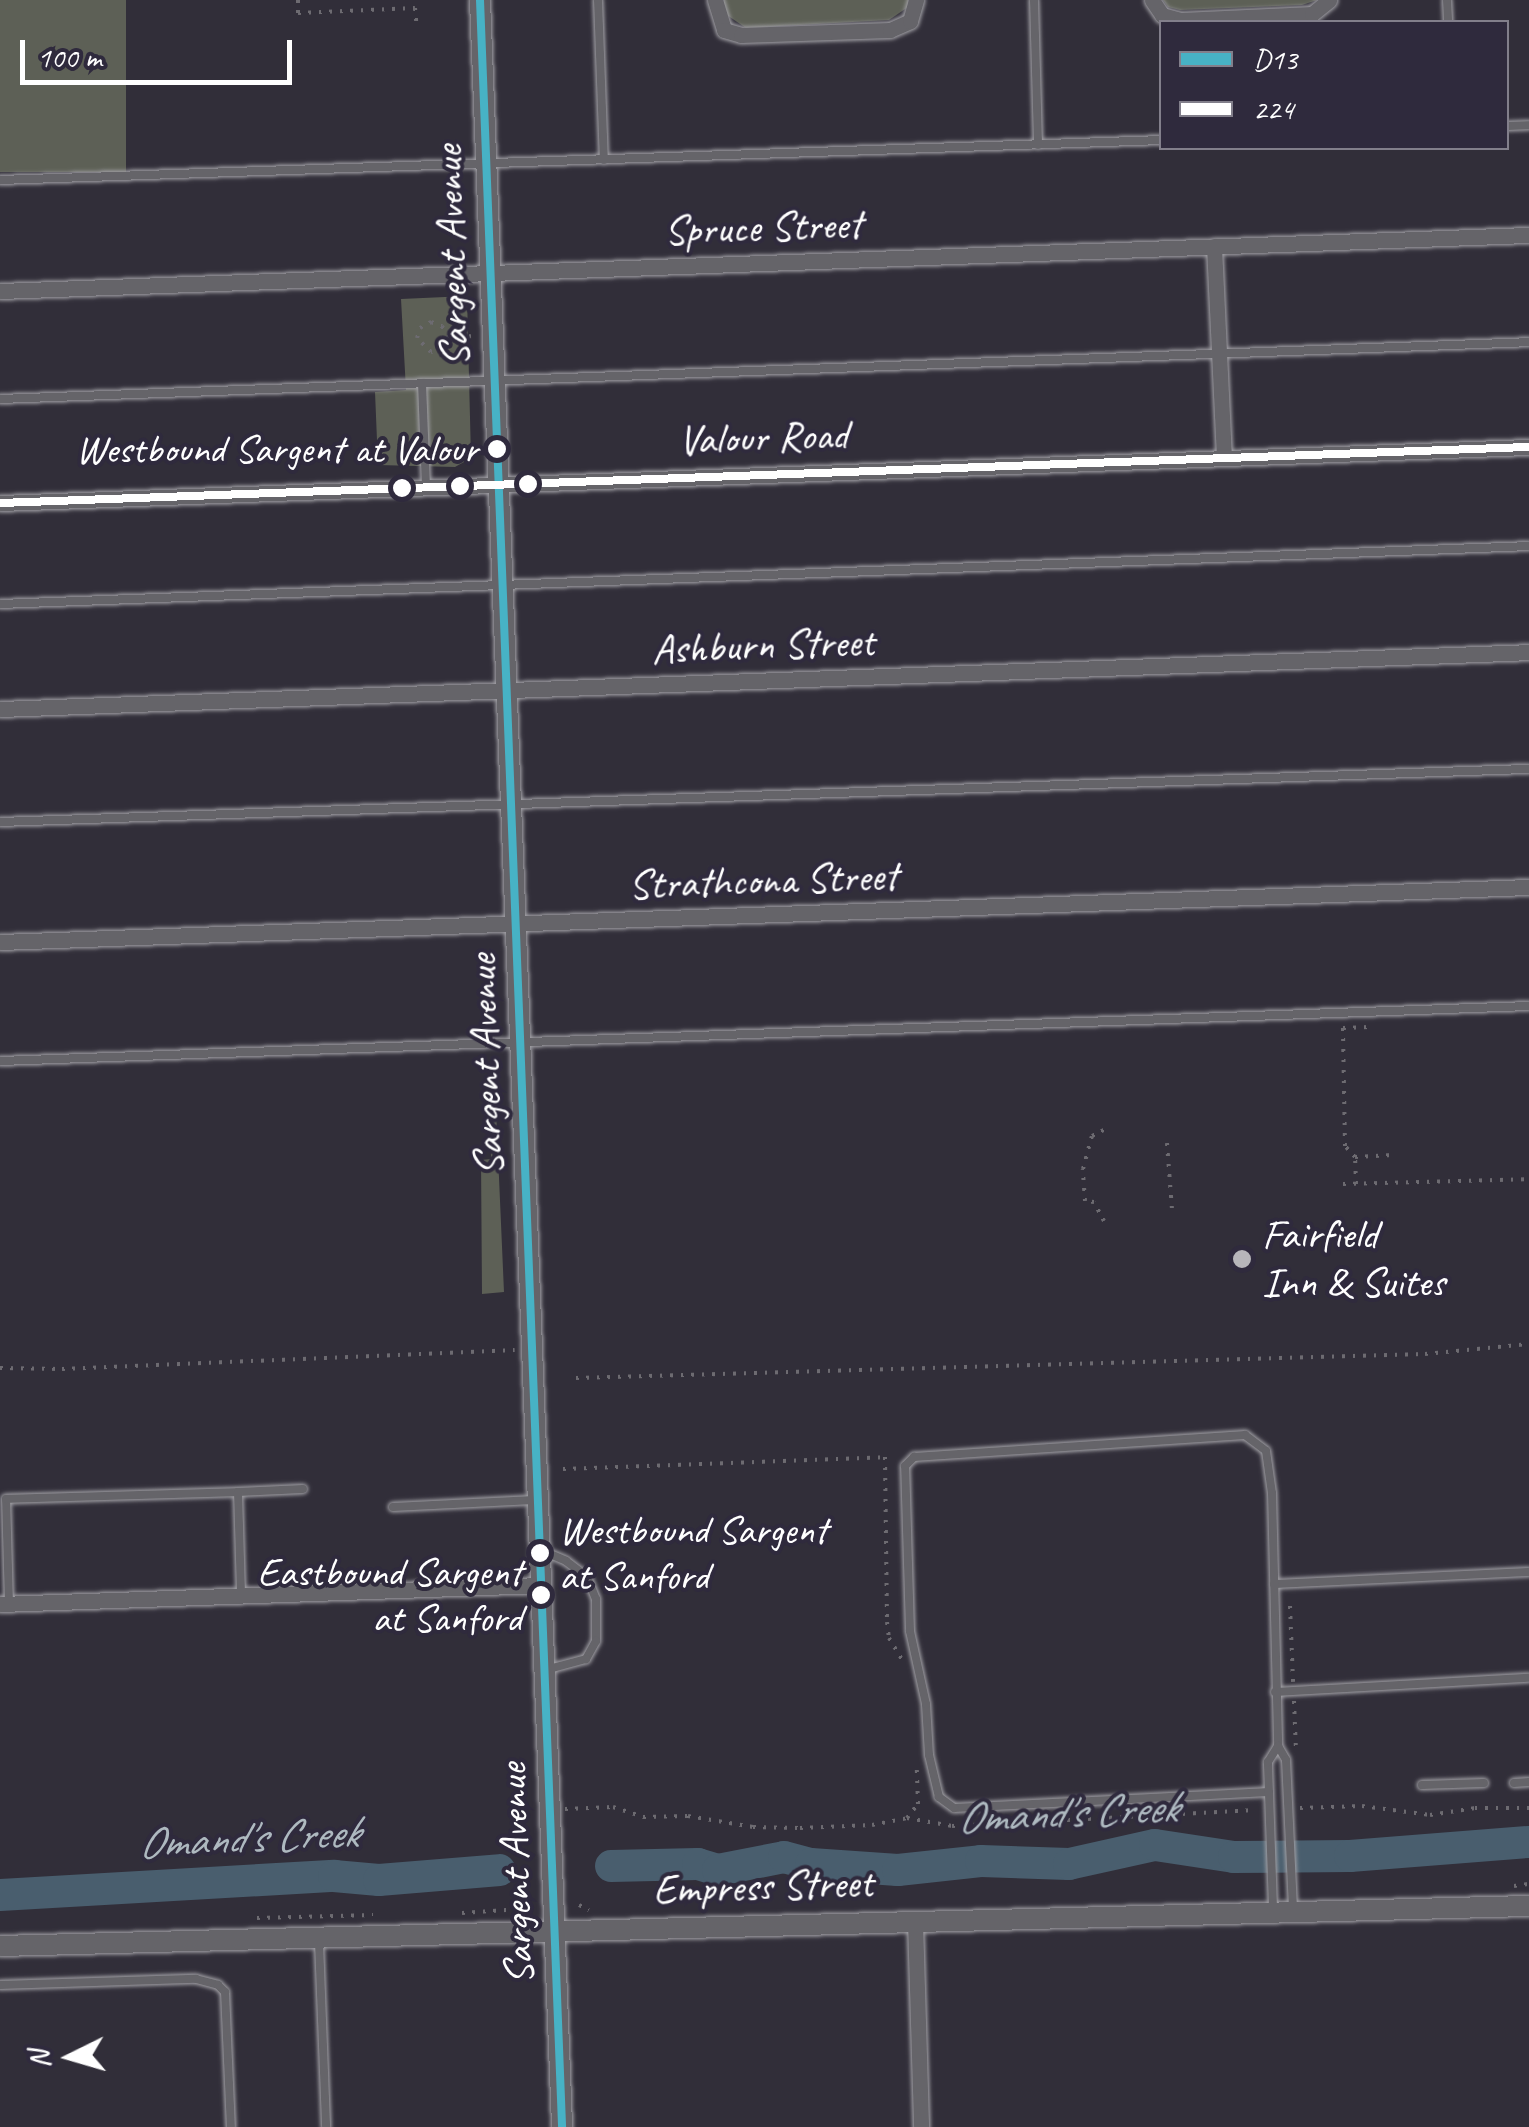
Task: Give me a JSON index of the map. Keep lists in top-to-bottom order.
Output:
{
  "streets": {
    "main road": ["Sargent Avenue", "Empress Street"],
    "street": [
      "Spruce Street",
      "Valour Road",
      "Ashburn Street",
      "Strathcona Street"
    ]
  },
  "crossings": [
    ["Spruce Street", "Sargent Avenue"],
    ["Sargent Avenue", "Valour Road"],
    ["Sargent Avenue", "Ashburn Street"],
    ["Sargent Avenue", "Strathcona Street"],
    ["Sargent Avenue", "Empress Street"]
  ],
  "water": ["Omand's Creek"],
  "places": [
    "Westbound Sargent at Valour",
    "Fairfield Inn & Suites",
    "Westbound Sargent at Sanford",
    "Eastbound Sargent at Sanford"
  ],
  "lines": ["transit line D13", "transit line 224"],
  "legend": ["D13", "224"],
  "scale_bar": "100 m",
  "north": "left"
}
